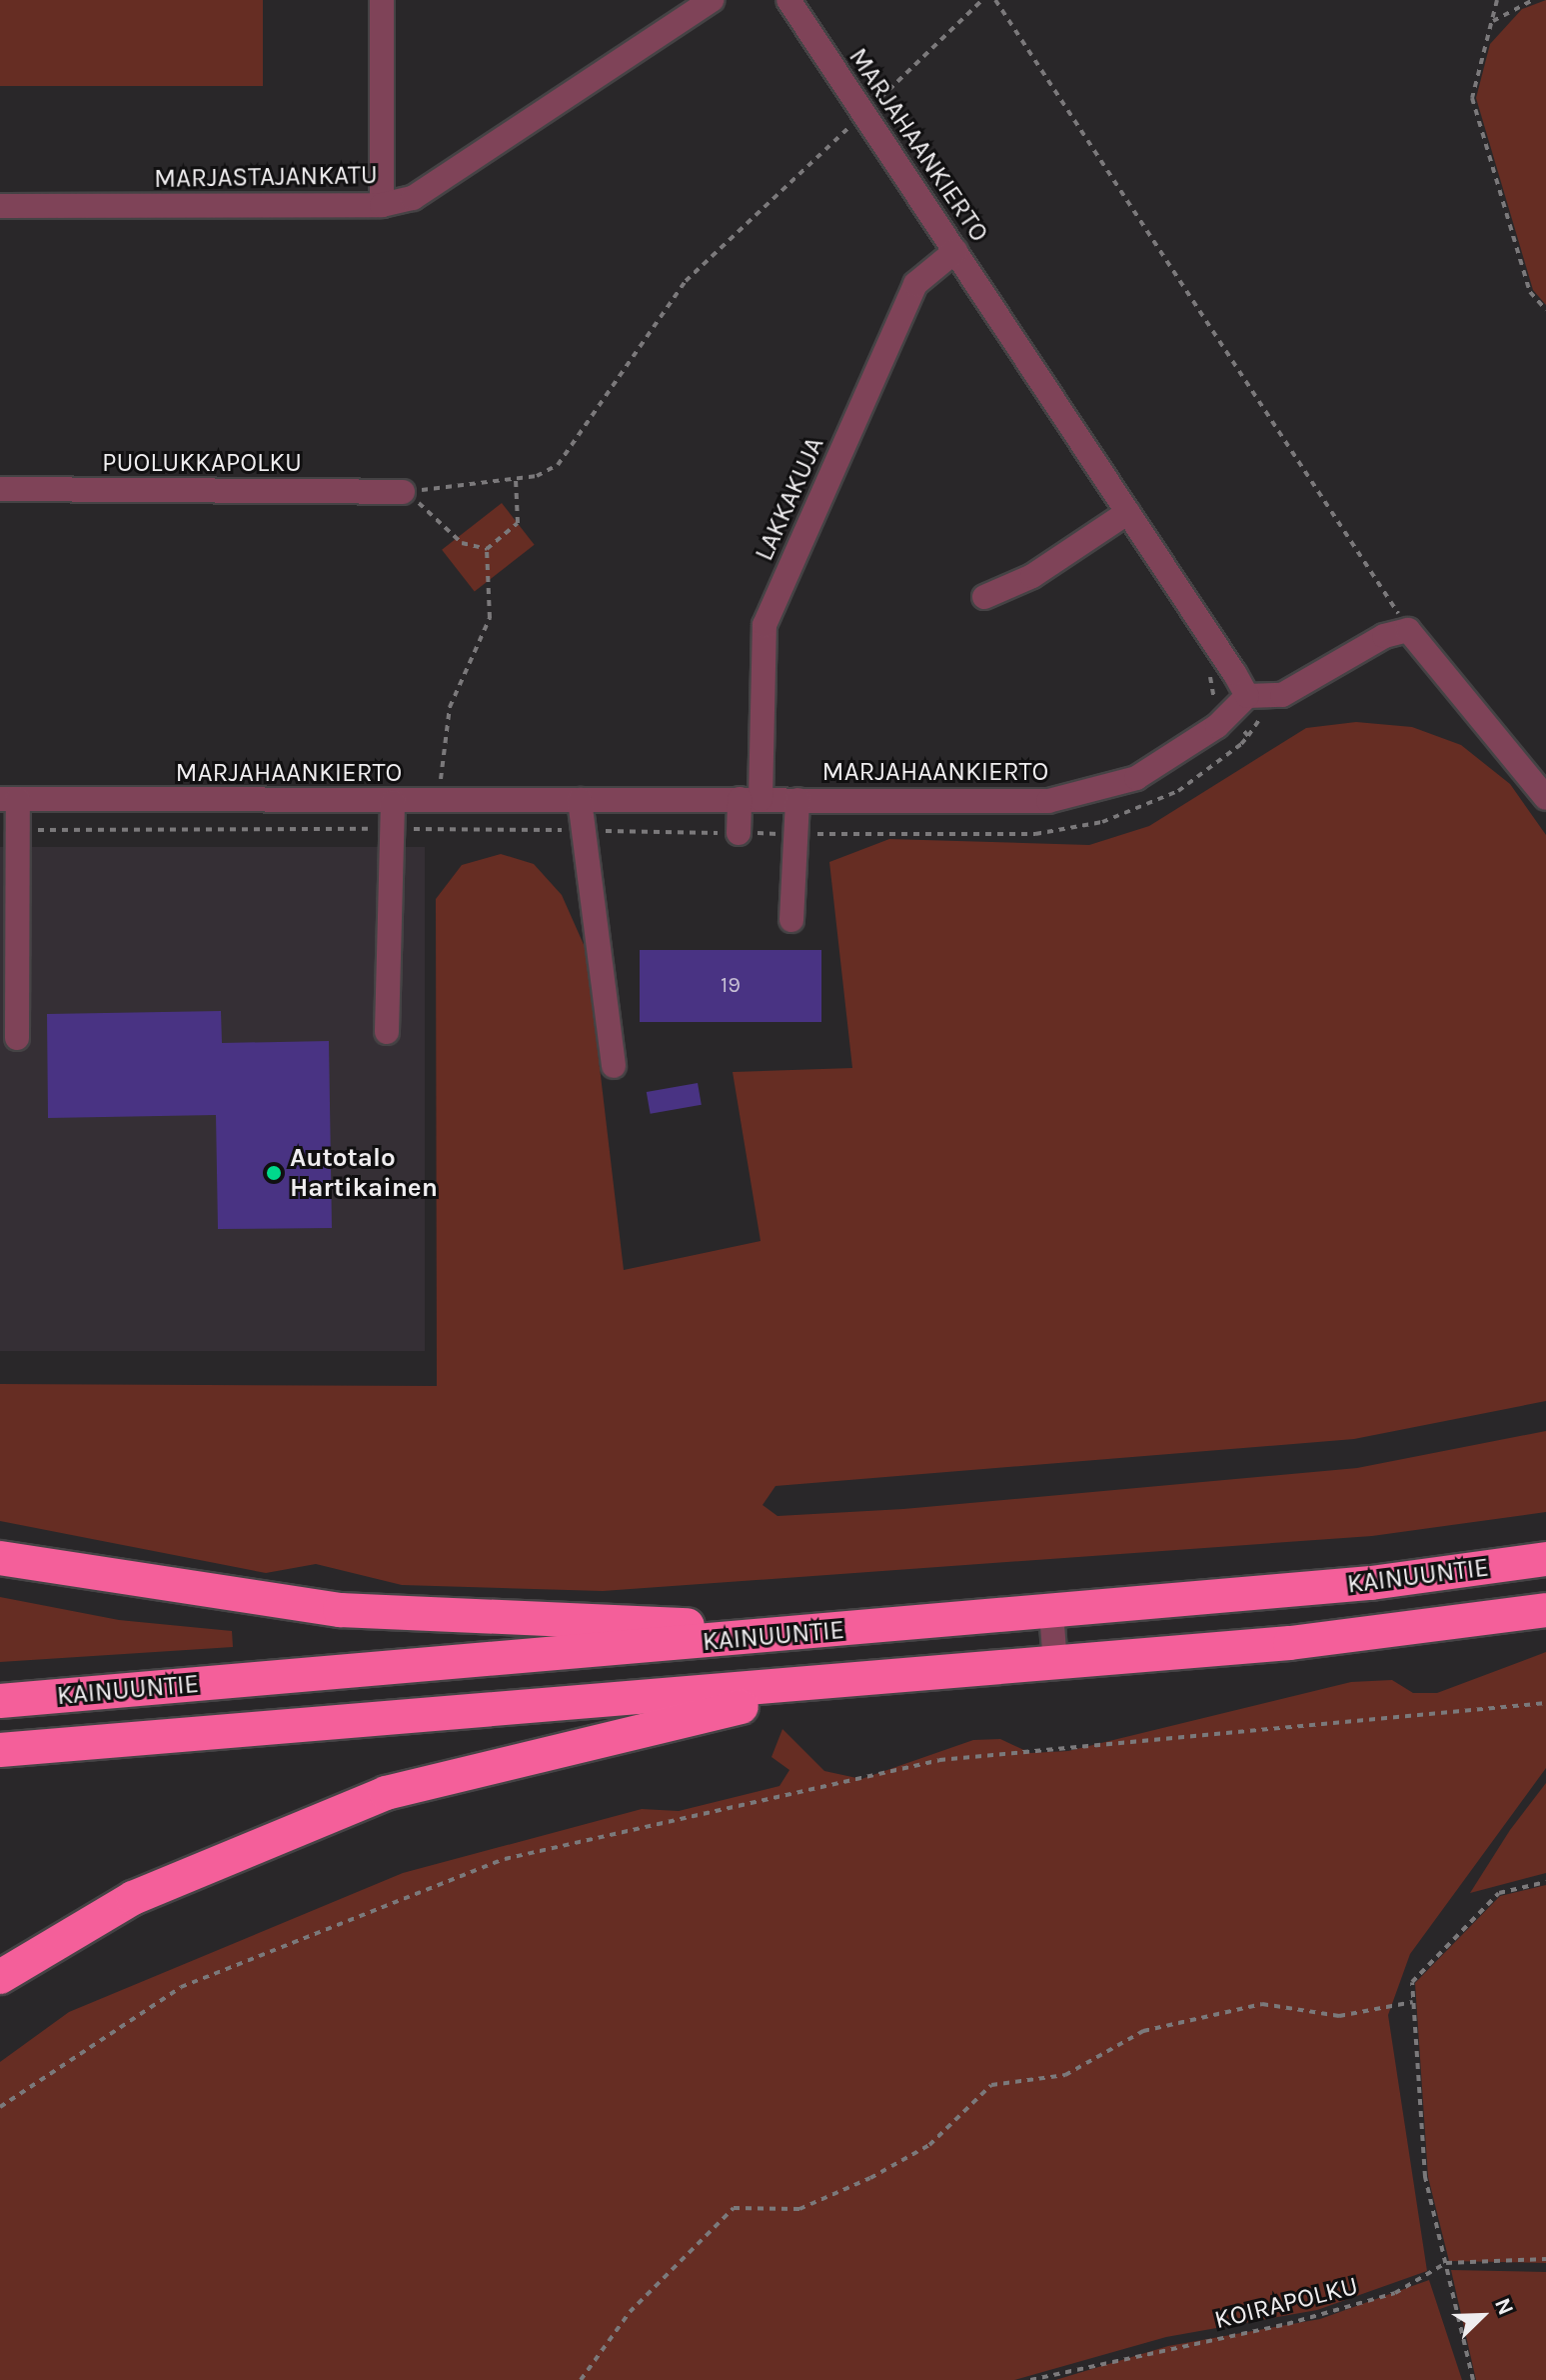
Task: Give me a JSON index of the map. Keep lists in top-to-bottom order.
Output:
{
  "streets": {
    "highway": ["KAINUUNTIE"],
    "street": [
      "MARJAHAANKIERTO",
      "MARJASTAJANKATU",
      "PUOLUKKAPOLKU",
      "LAKKAKUJA"
    ],
    "path": ["KOIRAPOLKU"]
  },
  "crossings": [
    ["MARJAHAANKIERTO", "LAKKAKUJA"]
  ],
  "places": ["Autotalo Hartikainen"],
  "house_numbers": ["19"],
  "north": "top right"
}
